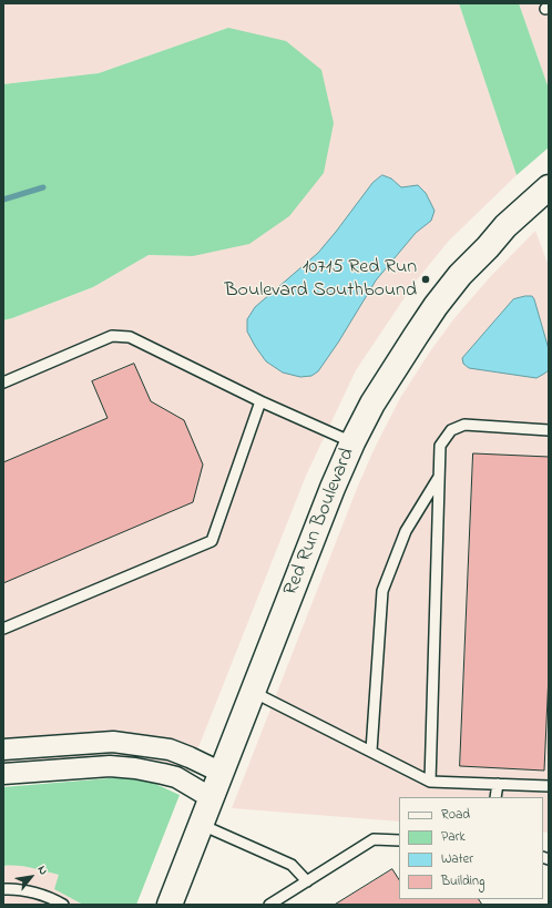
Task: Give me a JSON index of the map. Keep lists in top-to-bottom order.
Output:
{
  "streets": {
    "main road": ["Red Run Boulevard"]
  },
  "places": ["10715 Red Run Boulevard Southbound"],
  "legend": [
    "Road",
    "Park",
    "Water",
    "Building"
  ],
  "north": "top right"
}
